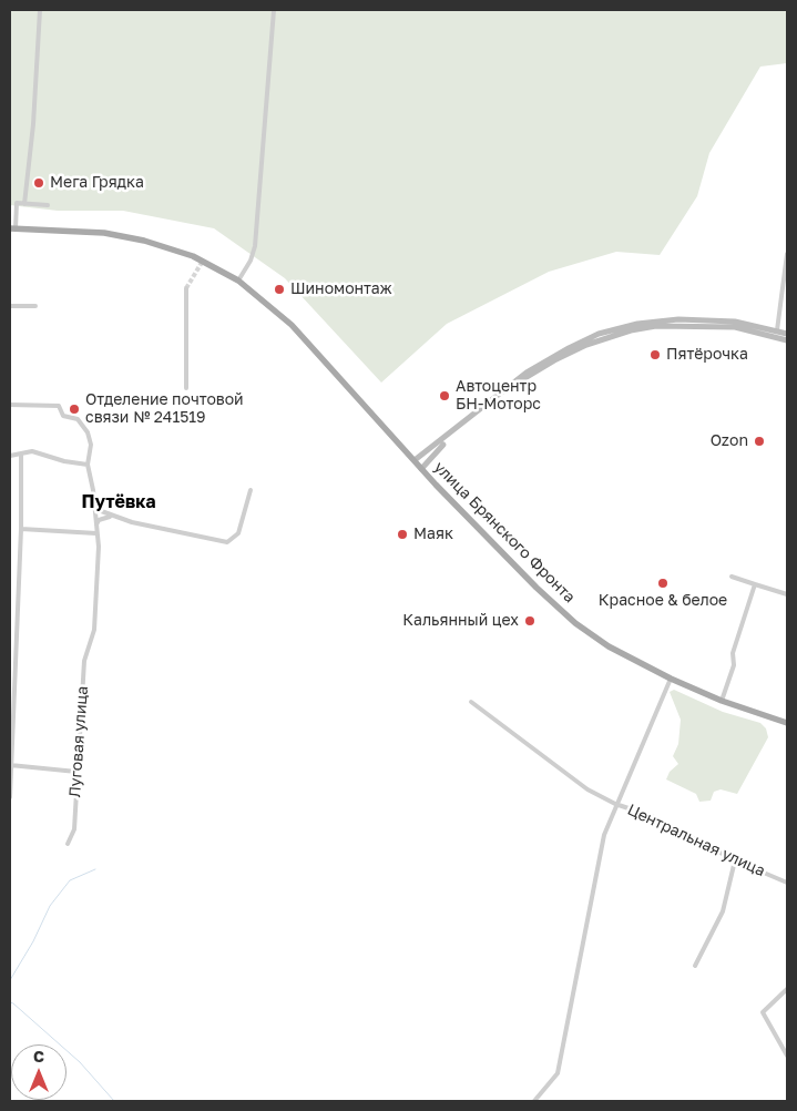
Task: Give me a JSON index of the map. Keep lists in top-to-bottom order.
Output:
{
  "streets": {
    "main road": ["улица Брянского Фронта"],
    "street": ["Луговая улица", "Центральная улица"]
  },
  "districts": ["Путёвка"],
  "places": [
    "Мега Грядка",
    "Шиномонтаж",
    "Пятёрочка",
    "Автоцентр БН-Моторс",
    "Отделение почтовой связи № 241519",
    "Ozon",
    "Маяк",
    "Красное & белое",
    "Кальянный цех"
  ],
  "north": "top"
}
